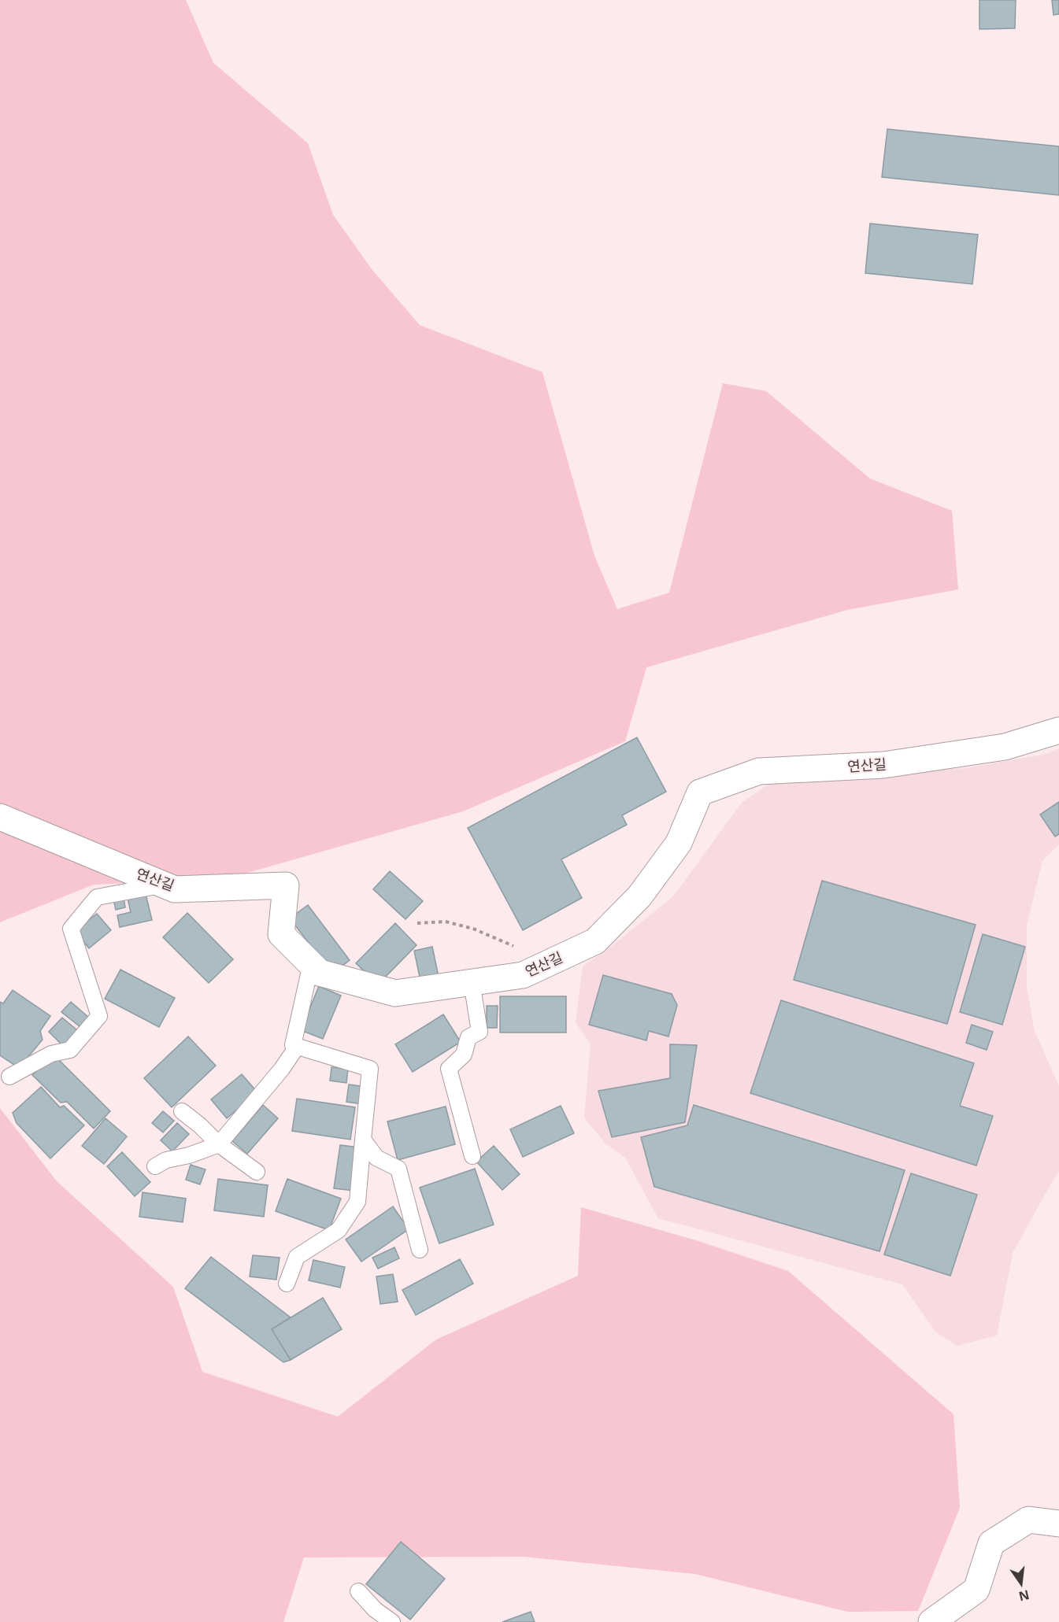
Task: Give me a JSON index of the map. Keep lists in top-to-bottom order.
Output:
{
  "streets": {
    "street": ["연산길"]
  },
  "north": "bottom"
}
